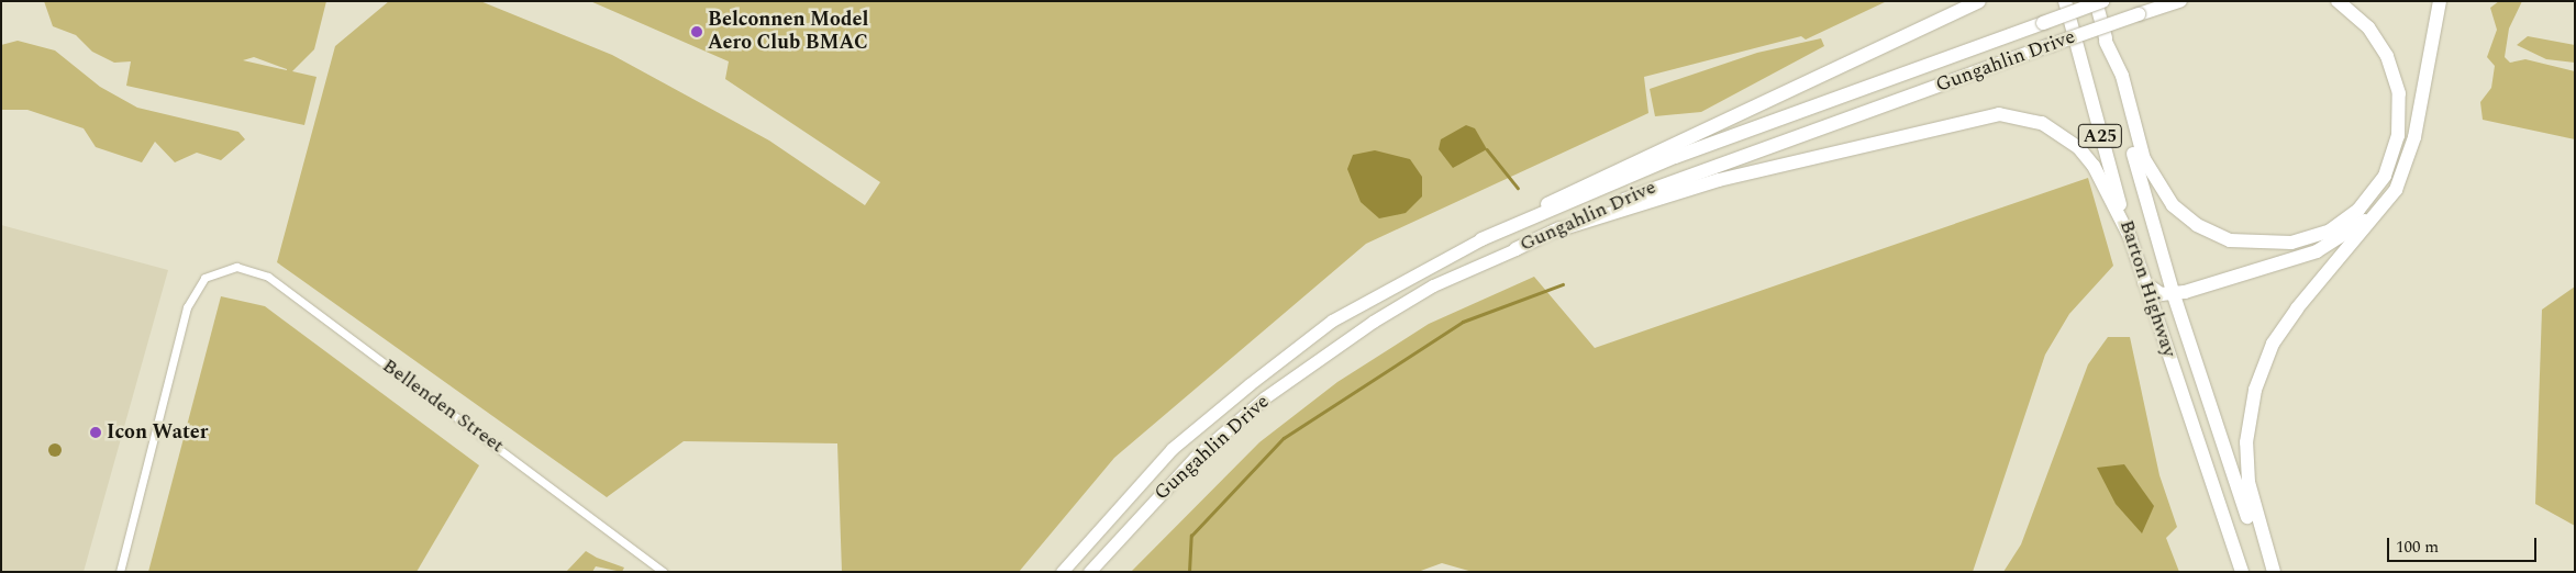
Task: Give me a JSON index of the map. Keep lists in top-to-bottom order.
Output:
{
  "streets": {
    "highway": ["Gungahlin Drive", "A25", "Barton Highway"],
    "street": ["Bellenden Street"]
  },
  "places": ["Belconnen Model Aero Club BMAC", "Icon Water"],
  "scale_bar": "100 m"
}
